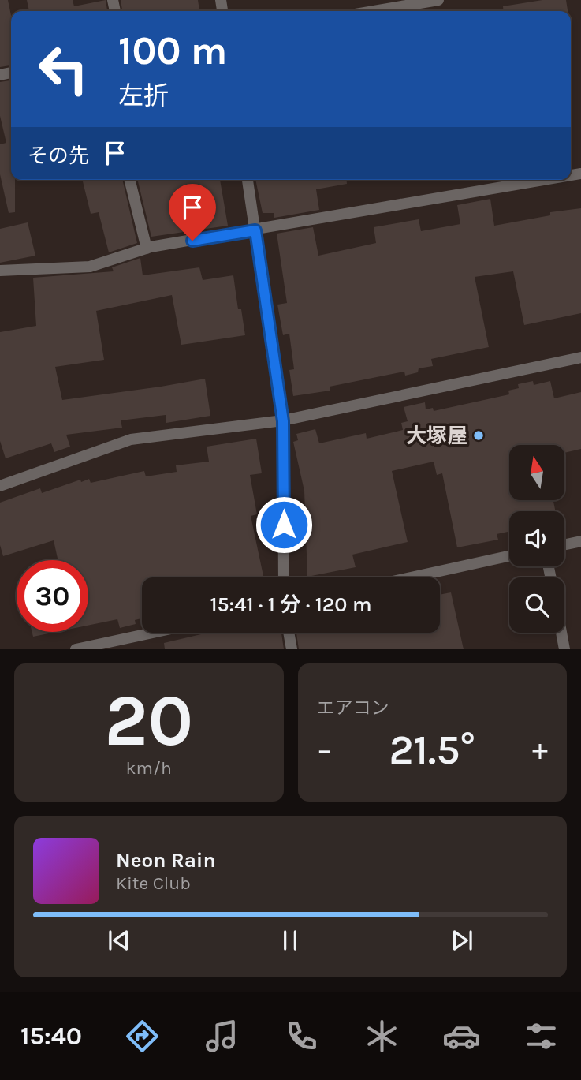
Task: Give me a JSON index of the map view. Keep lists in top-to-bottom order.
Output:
{
  "places": ["大塚屋"],
  "north": "top",
  "page": {
    "turn": ["100 m", "左折"],
    "then": "その先",
    "limit": "30",
    "trip": "15:41 · 1 分 · 120 m",
    "tile": [
      ["20", "km/h"],
      "エアコン"
    ],
    "heat": ["−", "21.5°", "+"],
    "song": ["Neon Rain", "Kite Club"],
    "tabs": "15:40"
  }
}
